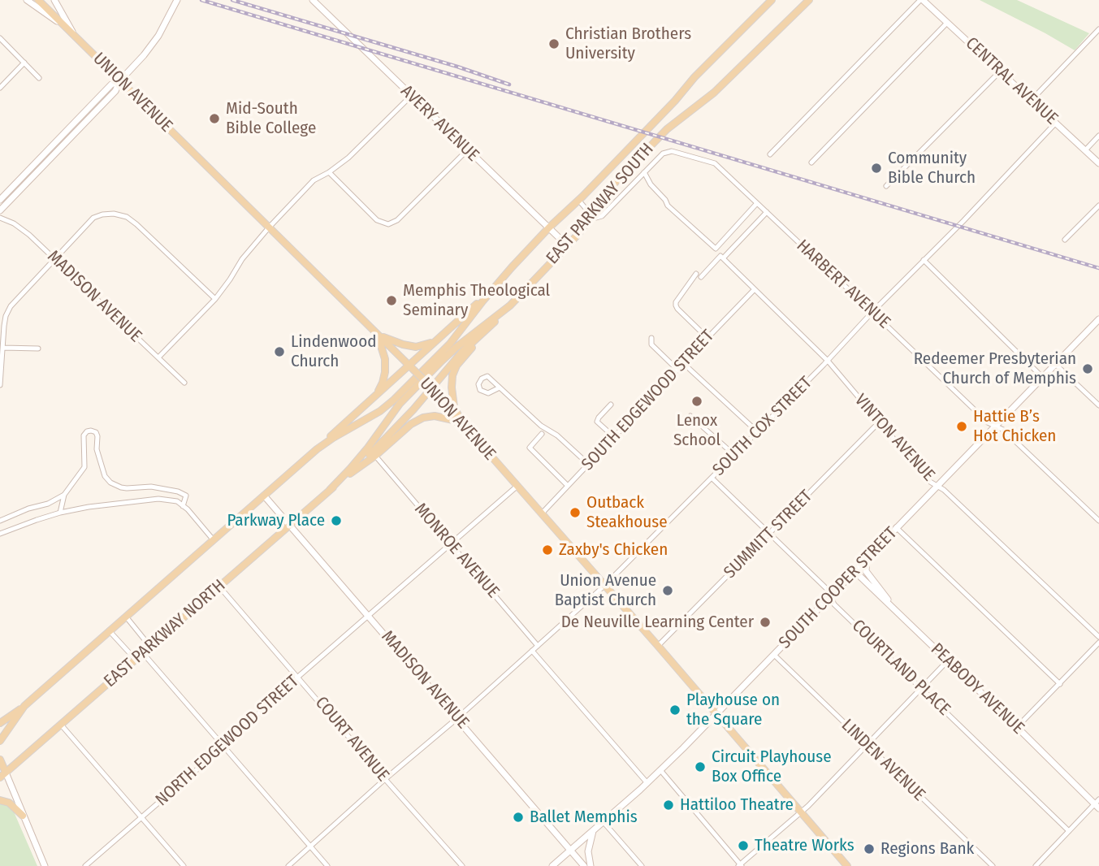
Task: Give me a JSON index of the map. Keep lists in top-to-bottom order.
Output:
{
  "streets": {
    "main road": [
      "CENTRAL AVENUE",
      "UNION AVENUE",
      "AVERY AVENUE",
      "EAST PARKWAY SOUTH",
      "MADISON AVENUE",
      "SOUTH COOPER STREET",
      "EAST PARKWAY NORTH",
      "PEABODY AVENUE"
    ],
    "street": [
      "HARBERT AVENUE",
      "SOUTH EDGEWOOD STREET",
      "SOUTH COX STREET",
      "VINTON AVENUE",
      "SUMMITT STREET",
      "MONROE AVENUE",
      "COURTLAND PLACE",
      "COURT AVENUE",
      "NORTH EDGEWOOD STREET",
      "LINDEN AVENUE"
    ]
  },
  "crossings": [
    ["CENTRAL AVENUE", "SOUTH COX STREET"],
    ["UNION AVENUE", "SOUTH EDGEWOOD STREET"],
    ["UNION AVENUE", "SOUTH COX STREET"],
    ["UNION AVENUE", "SUMMITT STREET"],
    ["UNION AVENUE", "SOUTH COOPER STREET"],
    ["AVERY AVENUE", "EAST PARKWAY SOUTH"],
    ["EAST PARKWAY SOUTH", "HARBERT AVENUE"],
    ["EAST PARKWAY SOUTH", "EAST PARKWAY NORTH"],
    ["HARBERT AVENUE", "SOUTH COX STREET"],
    ["HARBERT AVENUE", "SOUTH COOPER STREET"],
    ["MADISON AVENUE", "SOUTH COX STREET"],
    ["MADISON AVENUE", "SOUTH COOPER STREET"],
    ["MADISON AVENUE", "EAST PARKWAY NORTH"],
    ["MADISON AVENUE", "NORTH EDGEWOOD STREET"],
    ["SOUTH EDGEWOOD STREET", "VINTON AVENUE"],
    ["SOUTH COX STREET", "VINTON AVENUE"],
    ["SOUTH COX STREET", "MONROE AVENUE"],
    ["SOUTH COX STREET", "COURTLAND PLACE"],
    ["SOUTH COX STREET", "COURT AVENUE"],
    ["VINTON AVENUE", "SUMMITT STREET"],
    ["VINTON AVENUE", "SOUTH COOPER STREET"],
    ["SUMMITT STREET", "COURTLAND PLACE"],
    ["SOUTH COOPER STREET", "COURTLAND PLACE"],
    ["SOUTH COOPER STREET", "PEABODY AVENUE"],
    ["SOUTH COOPER STREET", "LINDEN AVENUE"],
    ["EAST PARKWAY NORTH", "COURT AVENUE"],
    ["COURT AVENUE", "NORTH EDGEWOOD STREET"]
  ],
  "places": [
    "Christian Brothers University",
    "Mid-South Bible College",
    "Community Bible Church",
    "Memphis Theological Seminary",
    "Lindenwood Church",
    "Redeemer Presbyterian Church of Memphis",
    "Lenox School",
    "Hattie B’s Hot Chicken",
    "Outback Steakhouse",
    "Parkway Place",
    "Zaxby's Chicken",
    "Union Avenue Baptist Church",
    "De Neuville Learning Center",
    "Playhouse on the Square",
    "Circuit Playhouse Box Office",
    "Hattiloo Theatre",
    "Ballet Memphis",
    "Theatre Works",
    "Regions Bank"
  ]
}
